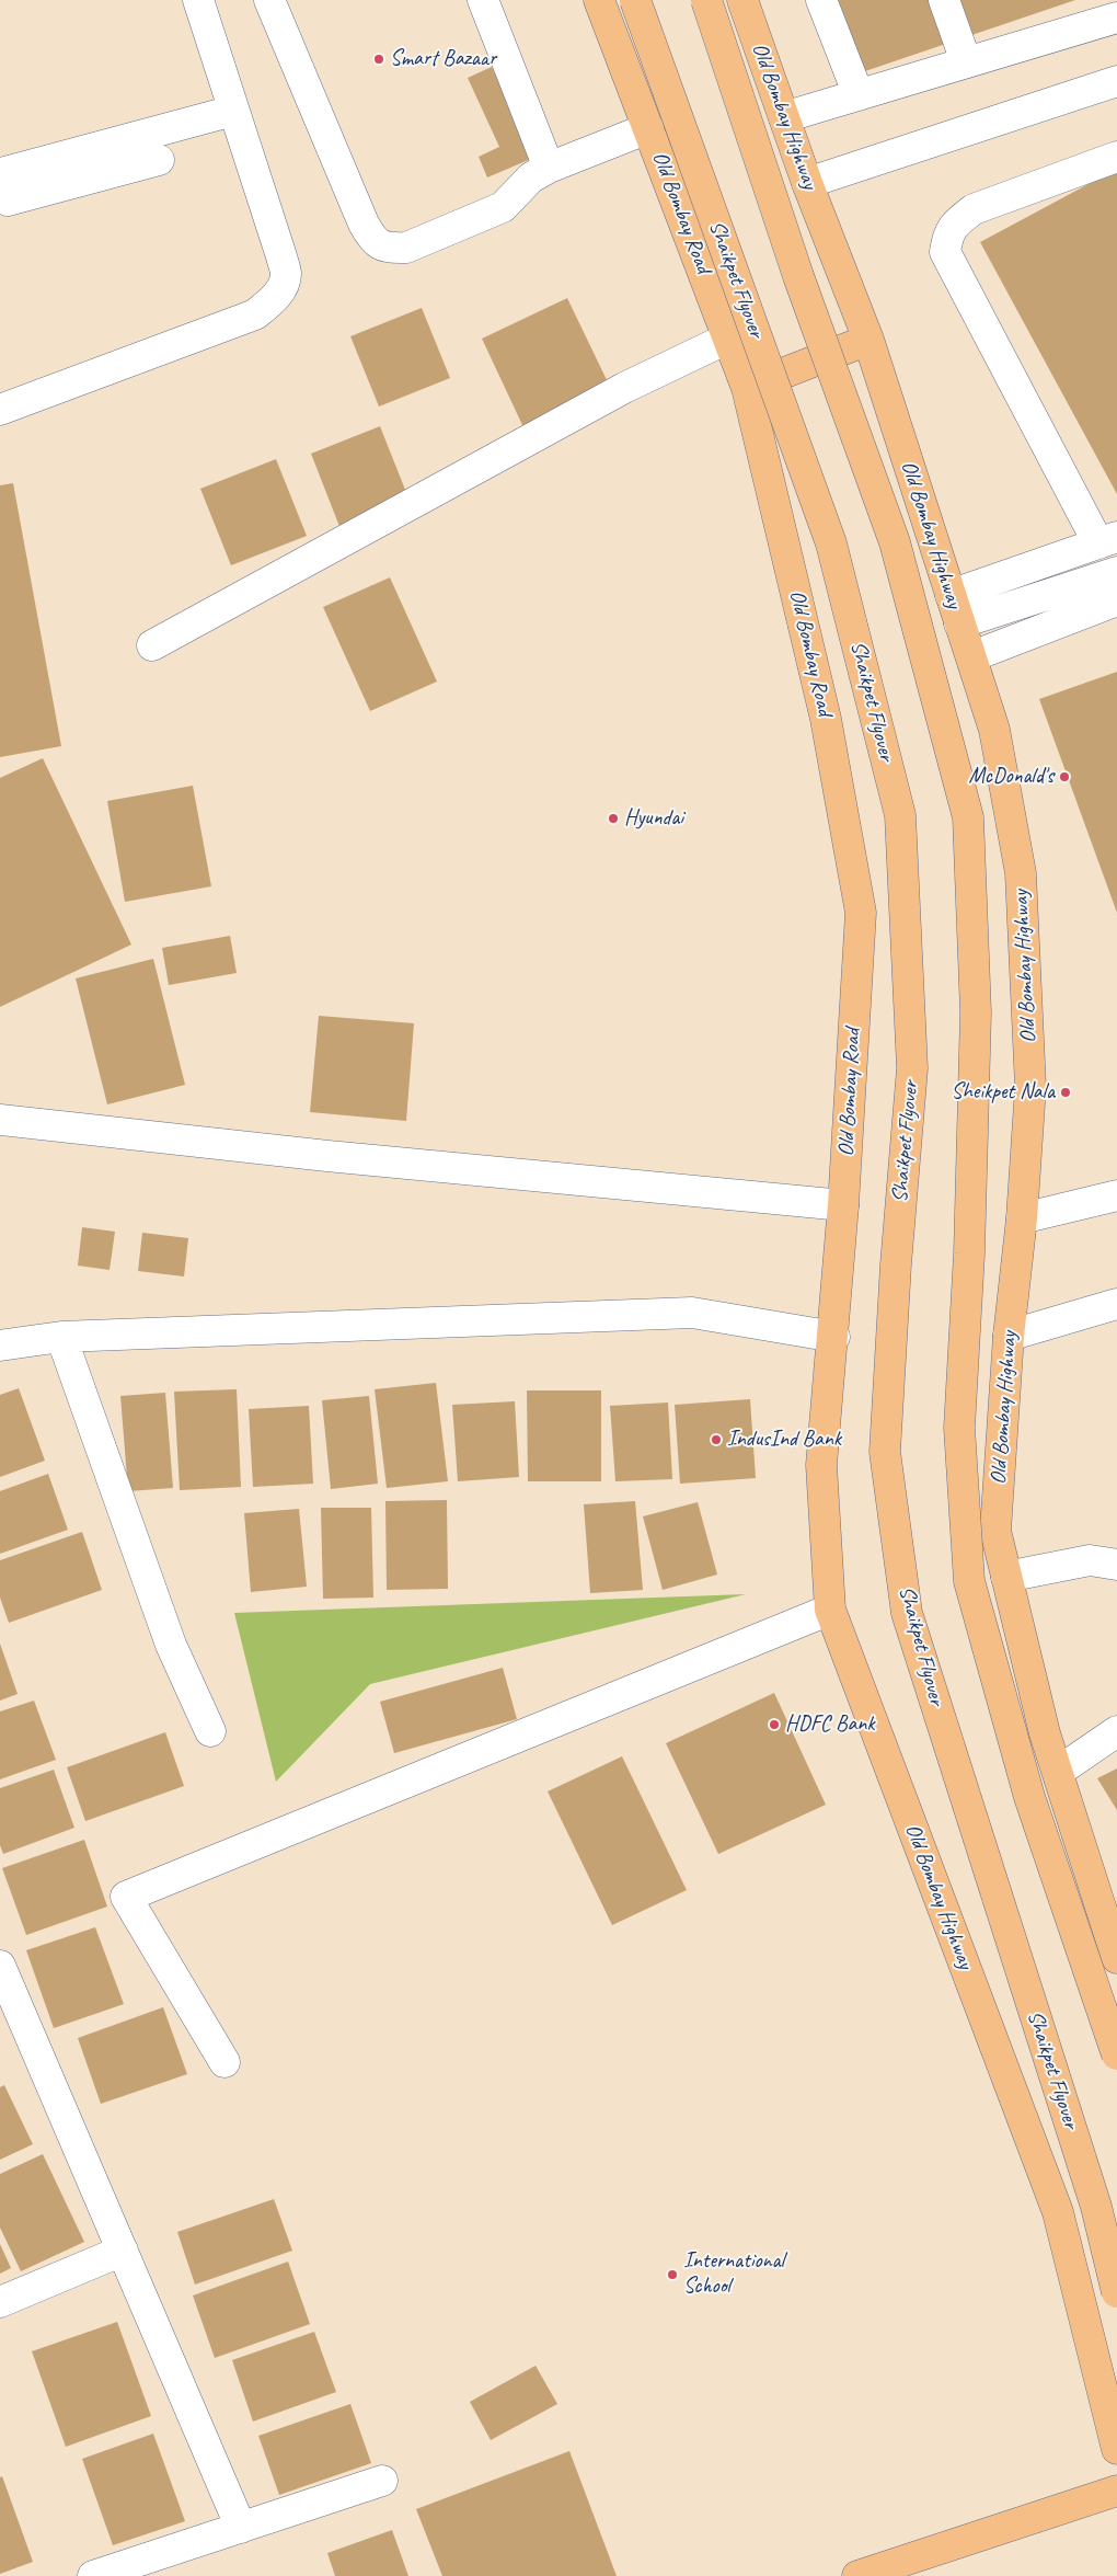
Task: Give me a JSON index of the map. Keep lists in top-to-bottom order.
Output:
{
  "streets": {
    "main road": ["Old Bombay Highway", "Old Bombay Road", "Shaikpet Flyover"]
  },
  "crossings": [
    ["Old Bombay Highway", "Old Bombay Road"]
  ],
  "places": [
    "Smart Bazaar",
    "McDonald's",
    "Hyundai",
    "Sheikpet Nala",
    "IndusInd Bank",
    "HDFC Bank",
    "International School"
  ]
}
